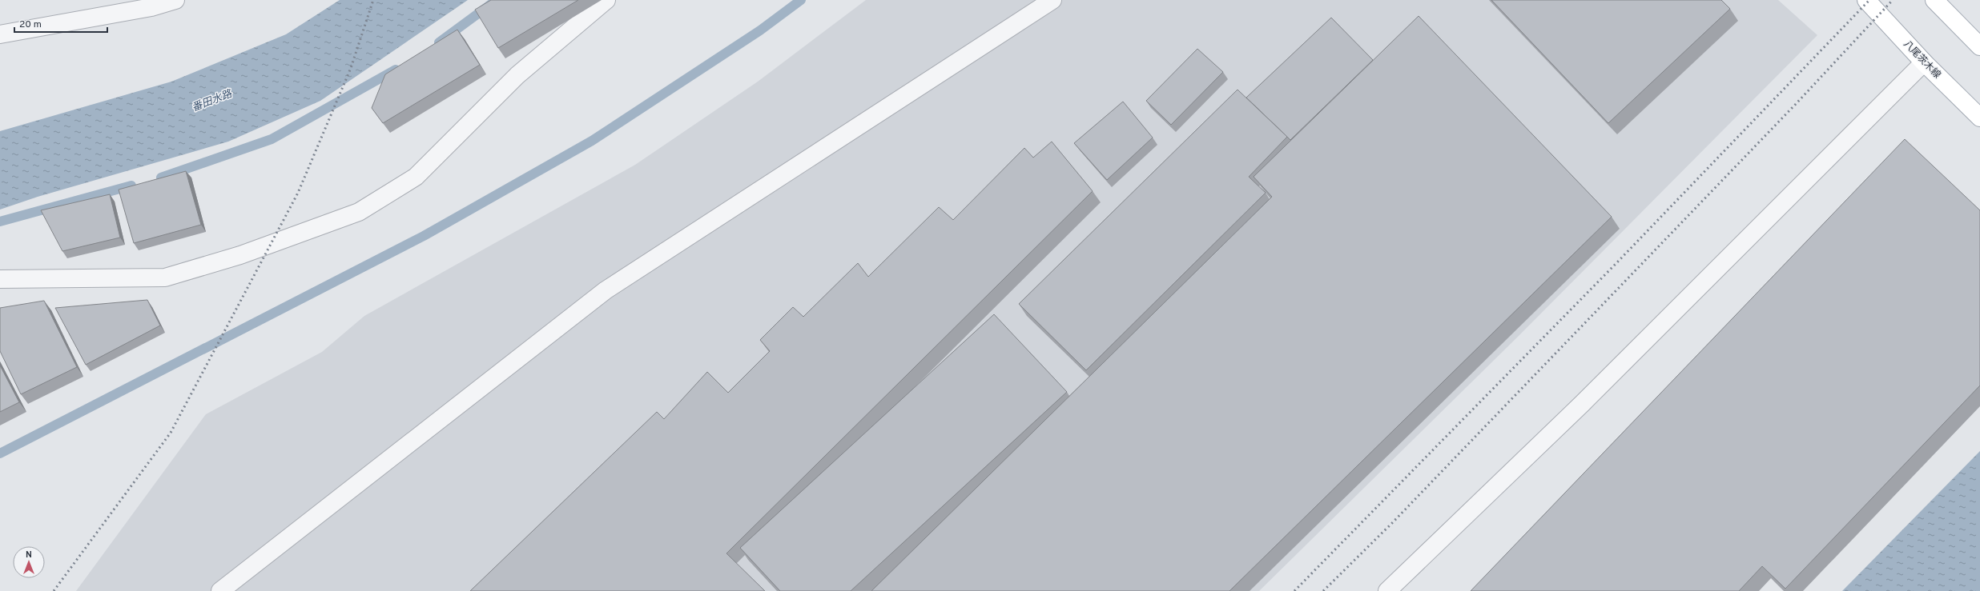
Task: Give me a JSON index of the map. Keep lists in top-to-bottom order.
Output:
{
  "streets": {
    "main road": ["八尾茨木線"]
  },
  "water": ["番田水路"],
  "scale_bar": "20 m",
  "north": "top"
}
